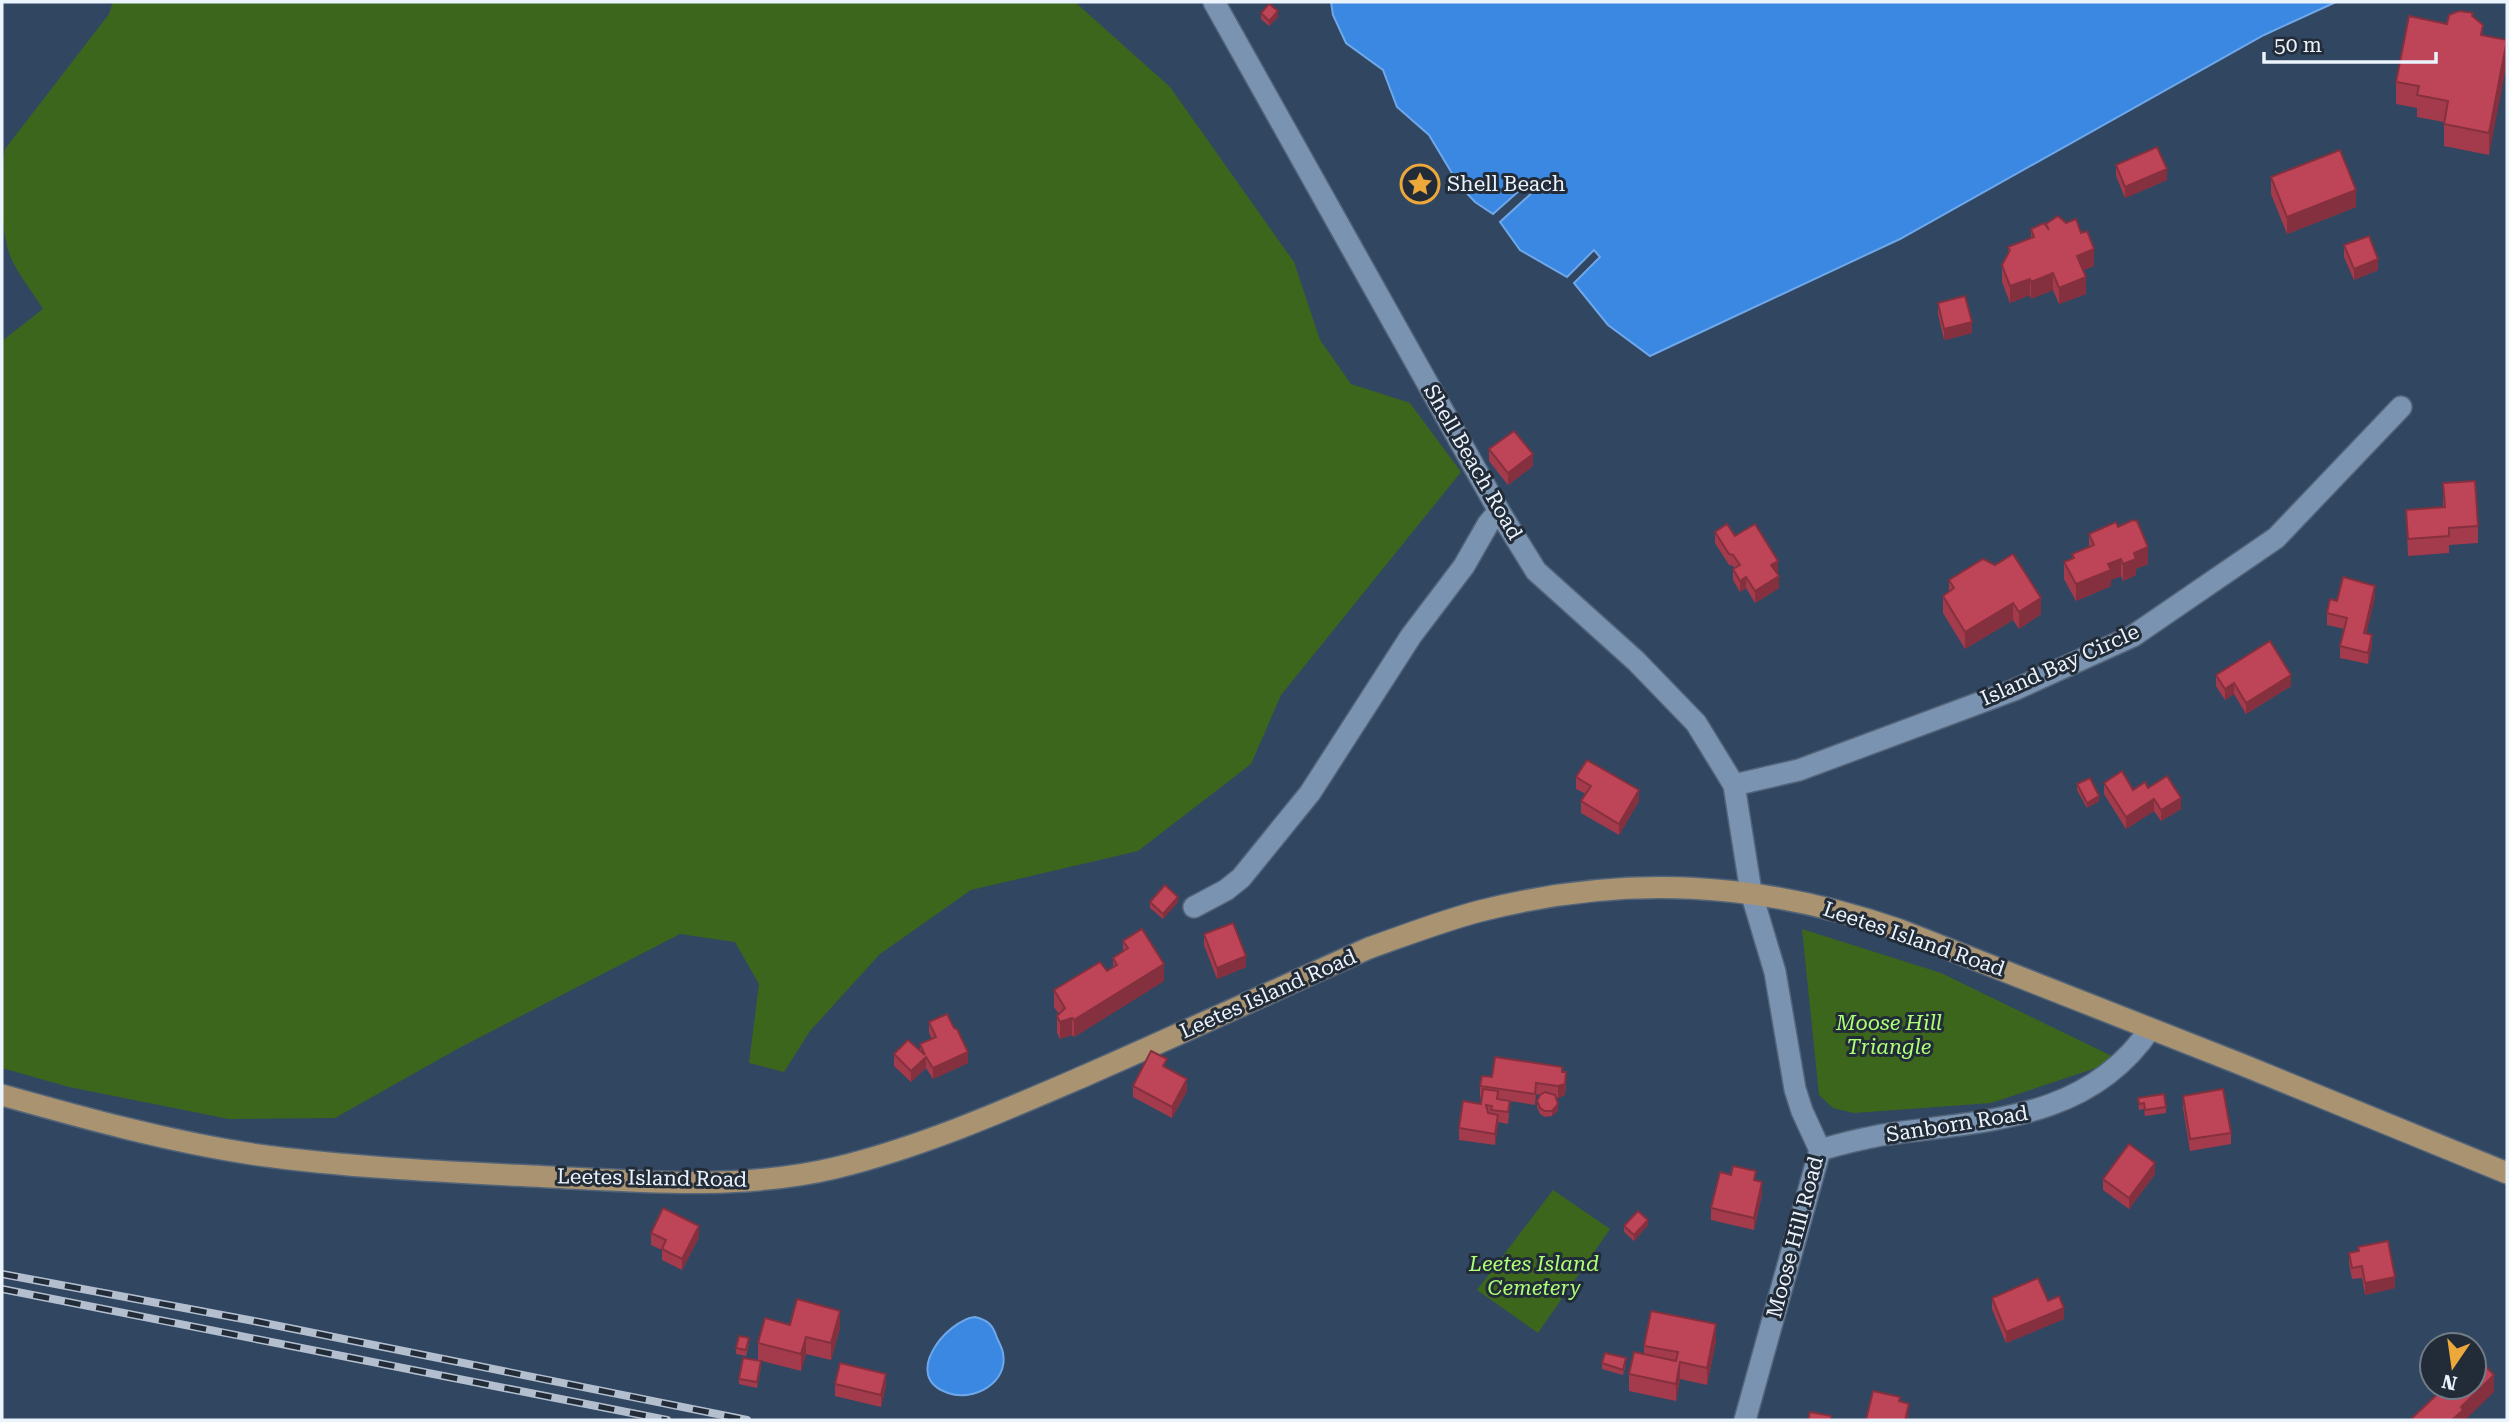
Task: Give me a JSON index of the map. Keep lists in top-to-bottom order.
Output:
{
  "streets": {
    "main road": ["Leetes Island Road"],
    "street": [
      "Shell Beach Road",
      "Island Bay Circle",
      "Sanborn Road",
      "Moose Hill Road"
    ]
  },
  "crossings": [
    ["Shell Beach Road", "Island Bay Circle"],
    ["Shell Beach Road", "Leetes Island Road"],
    ["Shell Beach Road", "Moose Hill Road"],
    ["Leetes Island Road", "Sanborn Road"],
    ["Leetes Island Road", "Moose Hill Road"],
    ["Sanborn Road", "Moose Hill Road"]
  ],
  "parks": ["Moose Hill Triangle", "Leetes Island Cemetery"],
  "places": {
    "place": ["Shell Beach"]
  },
  "scale_bar": "50 m",
  "north": "bottom"
}
